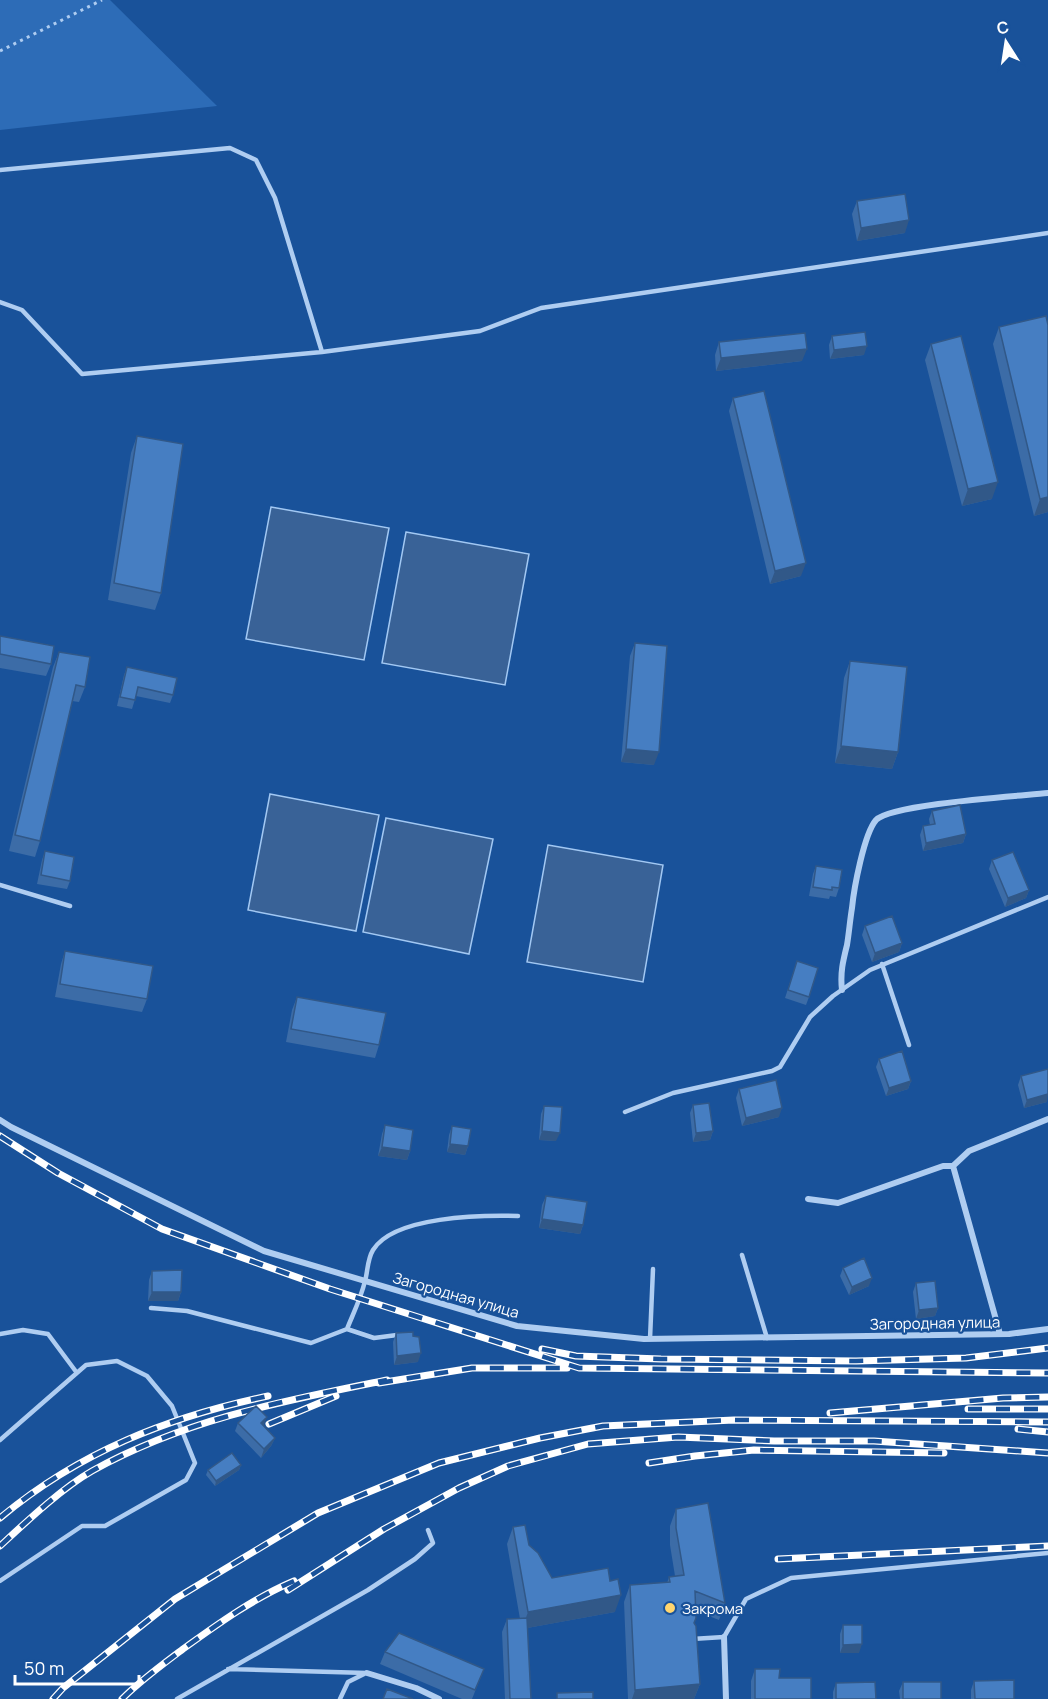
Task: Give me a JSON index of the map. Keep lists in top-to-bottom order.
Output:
{
  "streets": {
    "street": ["Загородная улица"]
  },
  "places": ["Закрома"],
  "scale_bar": "50 m",
  "north": "top"
}
